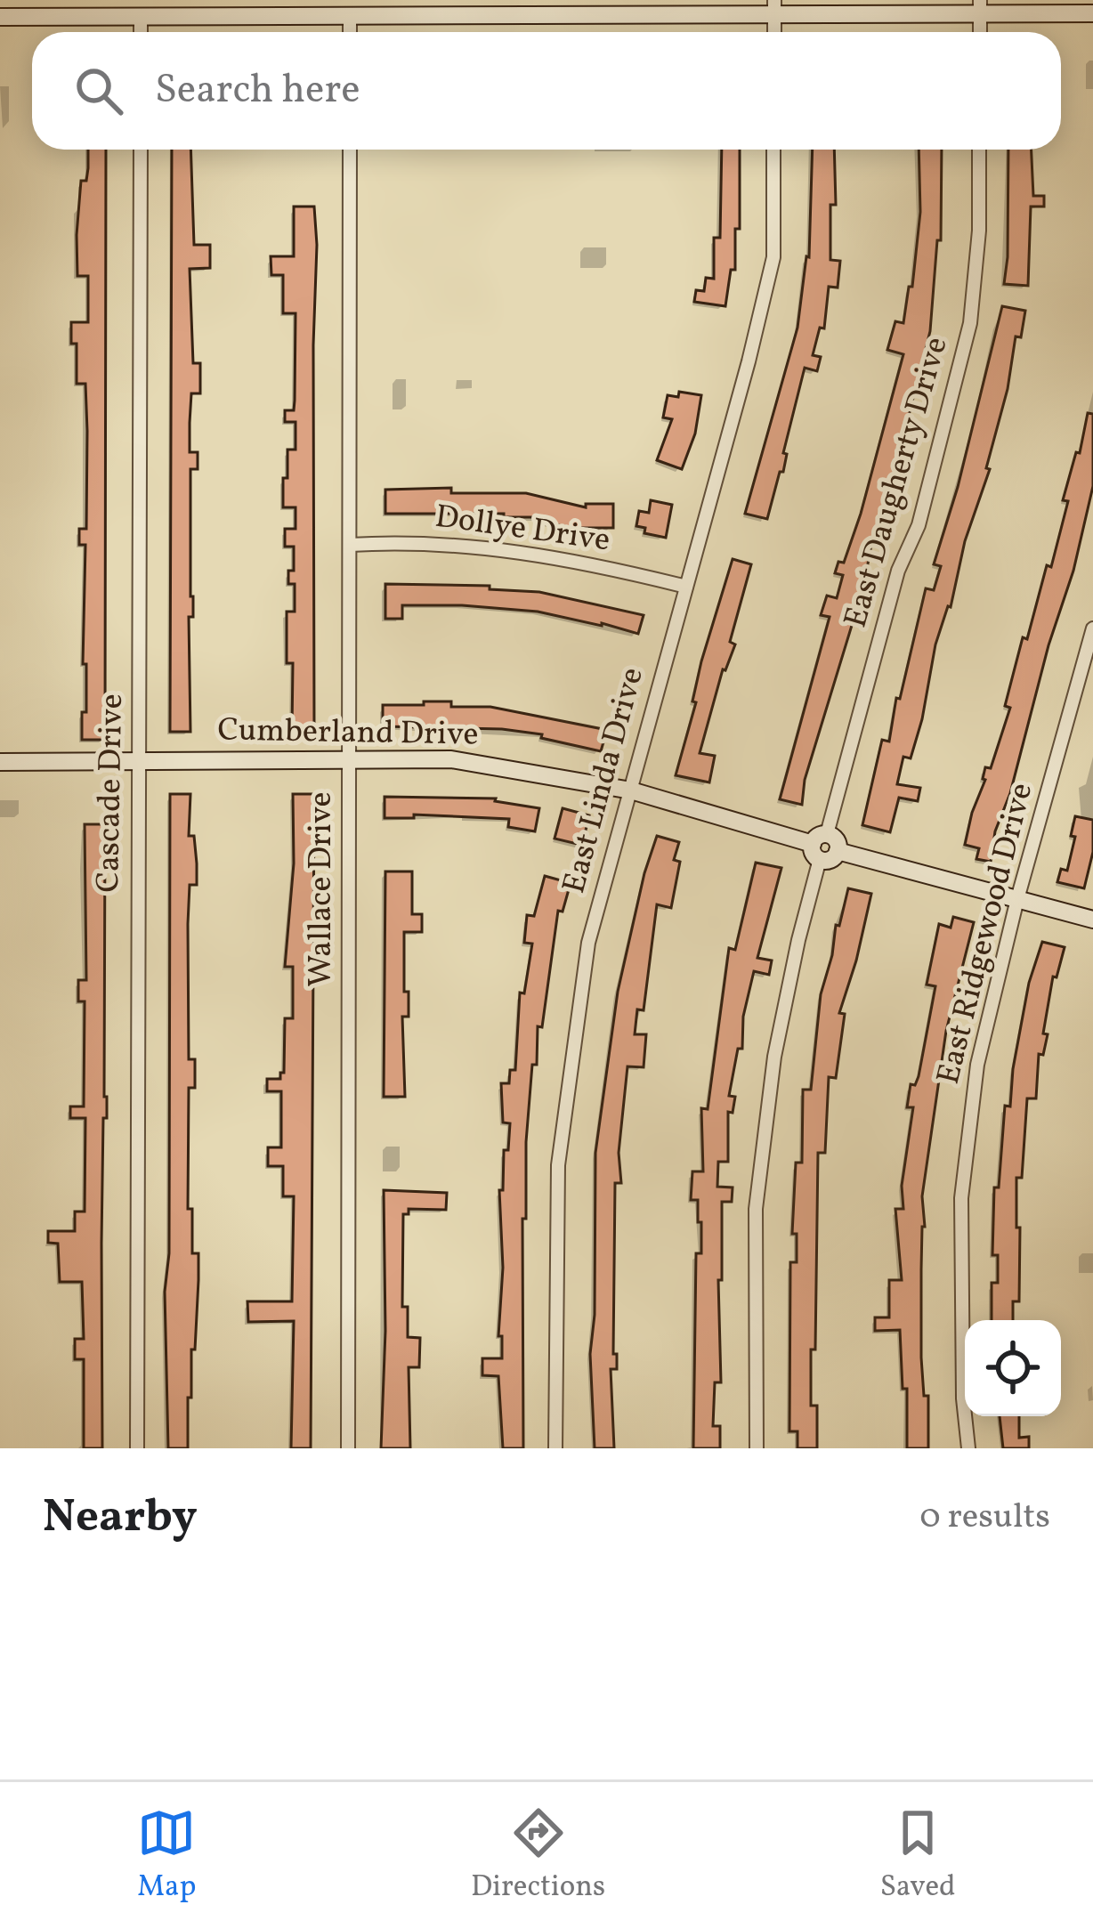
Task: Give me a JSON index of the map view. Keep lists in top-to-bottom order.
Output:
{
  "streets": {
    "street": [
      "East Daugherty Drive",
      "Dollye Drive",
      "Cumberland Drive",
      "East Linda Drive",
      "Cascade Drive",
      "Wallace Drive",
      "East Ridgewood Drive"
    ]
  },
  "crossings": [
    ["East Daugherty Drive", "Cumberland Drive"],
    ["Dollye Drive", "East Linda Drive"],
    ["Dollye Drive", "Wallace Drive"],
    ["Cumberland Drive", "East Linda Drive"],
    ["Cumberland Drive", "Cascade Drive"],
    ["Cumberland Drive", "Wallace Drive"]
  ],
  "page": {
    "search": "Search here",
    "heading": ["Nearby", "0 results"],
    "nav": ["Map", "Directions", "Saved"]
  }
}
